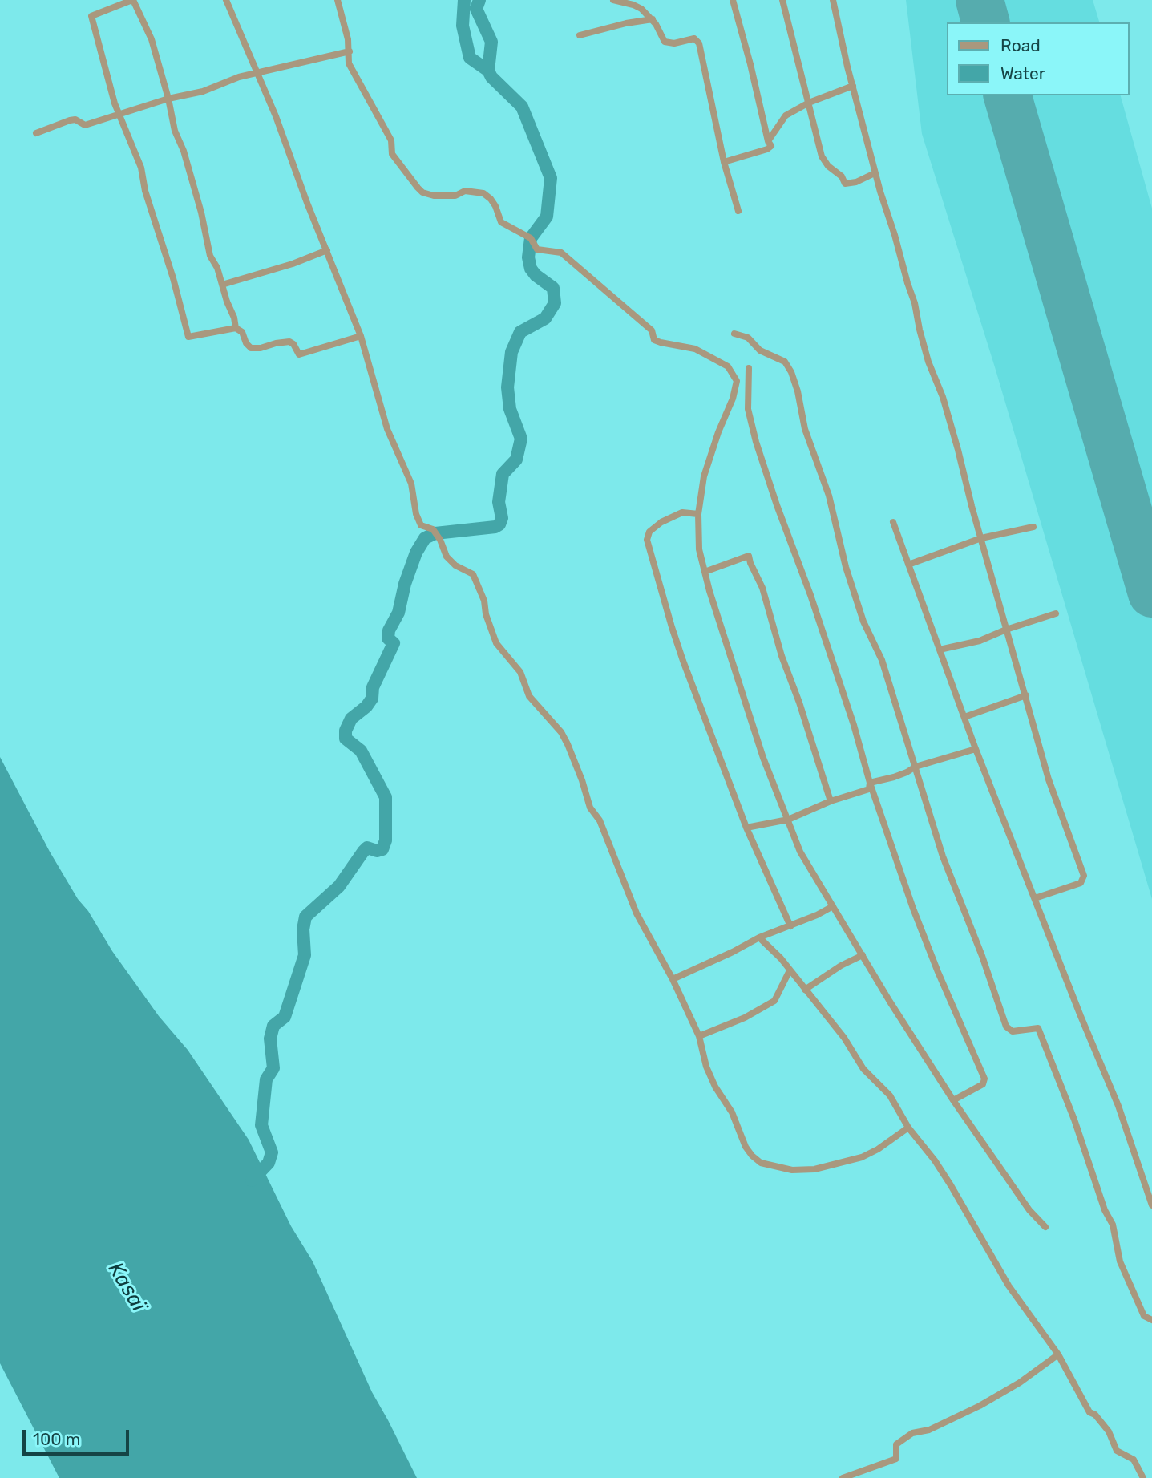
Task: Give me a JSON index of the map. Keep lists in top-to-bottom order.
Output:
{
  "water": ["Kasaï"],
  "legend": ["Road", "Water"],
  "scale_bar": "100 m"
}
